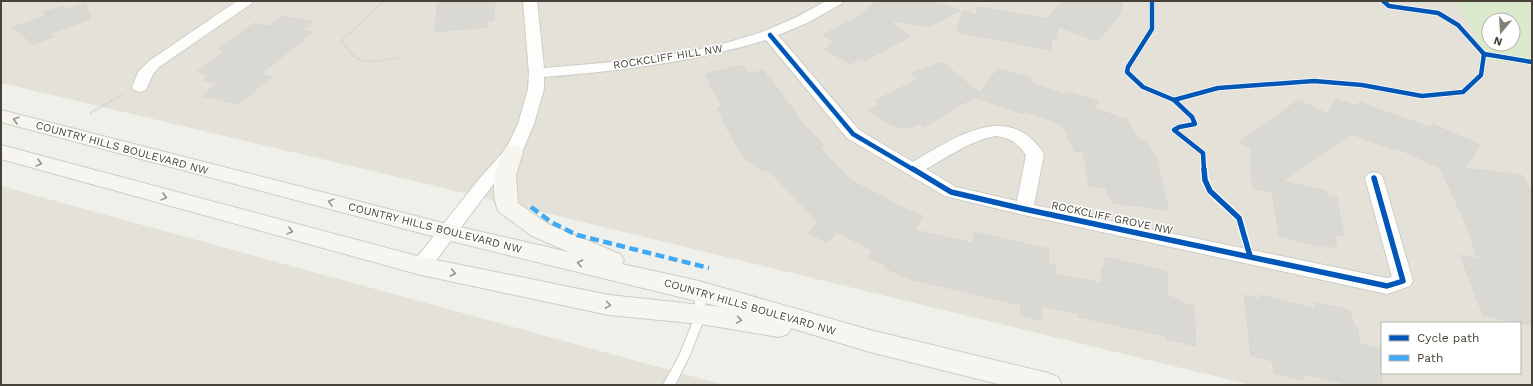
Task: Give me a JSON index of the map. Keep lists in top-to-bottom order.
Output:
{
  "streets": {
    "main road": ["COUNTRY HILLS BOULEVARD NW"],
    "street": ["ROCKCLIFF HILL NW", "ROCKCLIFF GROVE NW"]
  },
  "crossings": [
    ["ROCKCLIFF HILL NW", "ROCKCLIFF GROVE NW"]
  ],
  "legend": ["Cycle path", "Path"],
  "north": "bottom"
}
